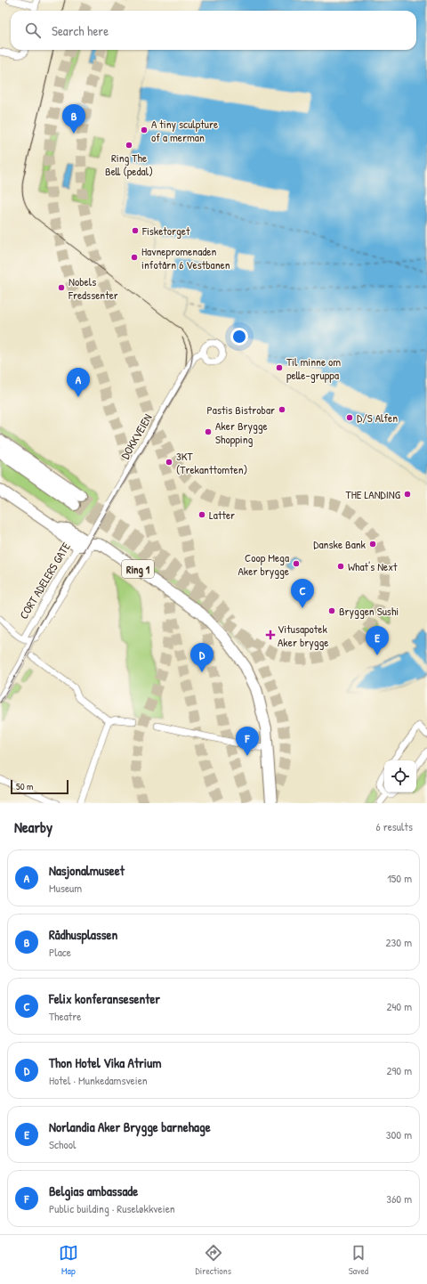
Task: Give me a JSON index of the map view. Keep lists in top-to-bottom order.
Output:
{
  "streets": {
    "highway": ["Ring 1"],
    "street": ["DOKKVEIEN", "CORT ADELERS GATE"]
  },
  "crossings": [
    ["DOKKVEIEN", "Ring 1"],
    ["DOKKVEIEN", "CORT ADELERS GATE"],
    ["Ring 1", "CORT ADELERS GATE"]
  ],
  "places": {
    "other": [
      "A tiny sculpture of a merman",
      "Ring The Bell (pedal)",
      "Fisketorget",
      "Havnepromenaden infotårn 6 Vestbanen",
      "Nobels Fredssenter",
      "Til minne om pelle-gruppa",
      "Pastis Bistrobar",
      "D/S Alfen",
      "Aker Brygge Shopping",
      "3KT (Trekanttomten)",
      "THE LANDING",
      "Latter",
      "Danske Bank",
      "Coop Mega Aker brygge",
      "What's Next",
      "Bryggen Sushi"
    ],
    "health": ["Vitusapotek Aker brygge"]
  },
  "scale_bar": "50 m",
  "page": {
    "search": "Search here",
    "pins": [
      "B",
      "A",
      "C",
      "E",
      "D",
      "F"
    ],
    "scale": "50 m",
    "heading": ["Nearby", "6 results"],
    "list": [
      {
        "mark": "A",
        "name": "Nasjonalmuseet",
        "note": "Museum",
        "value": "150 m"
      },
      {
        "mark": "B",
        "name": "Rådhusplassen",
        "note": "Place",
        "value": "230 m"
      },
      {
        "mark": "C",
        "name": "Felix konferansesenter",
        "note": "Theatre",
        "value": "240 m"
      },
      {
        "mark": "D",
        "name": "Thon Hotel Vika Atrium",
        "note": "Hotel · Munkedamsveien",
        "value": "290 m"
      },
      {
        "mark": "E",
        "name": "Norlandia Aker Brygge barnehage",
        "note": "School",
        "value": "300 m"
      },
      {
        "mark": "F",
        "name": "Belgias ambassade",
        "note": "Public building · Ruseløkkveien",
        "value": "360 m"
      }
    ],
    "nav": ["Map", "Directions", "Saved"]
  }
}
